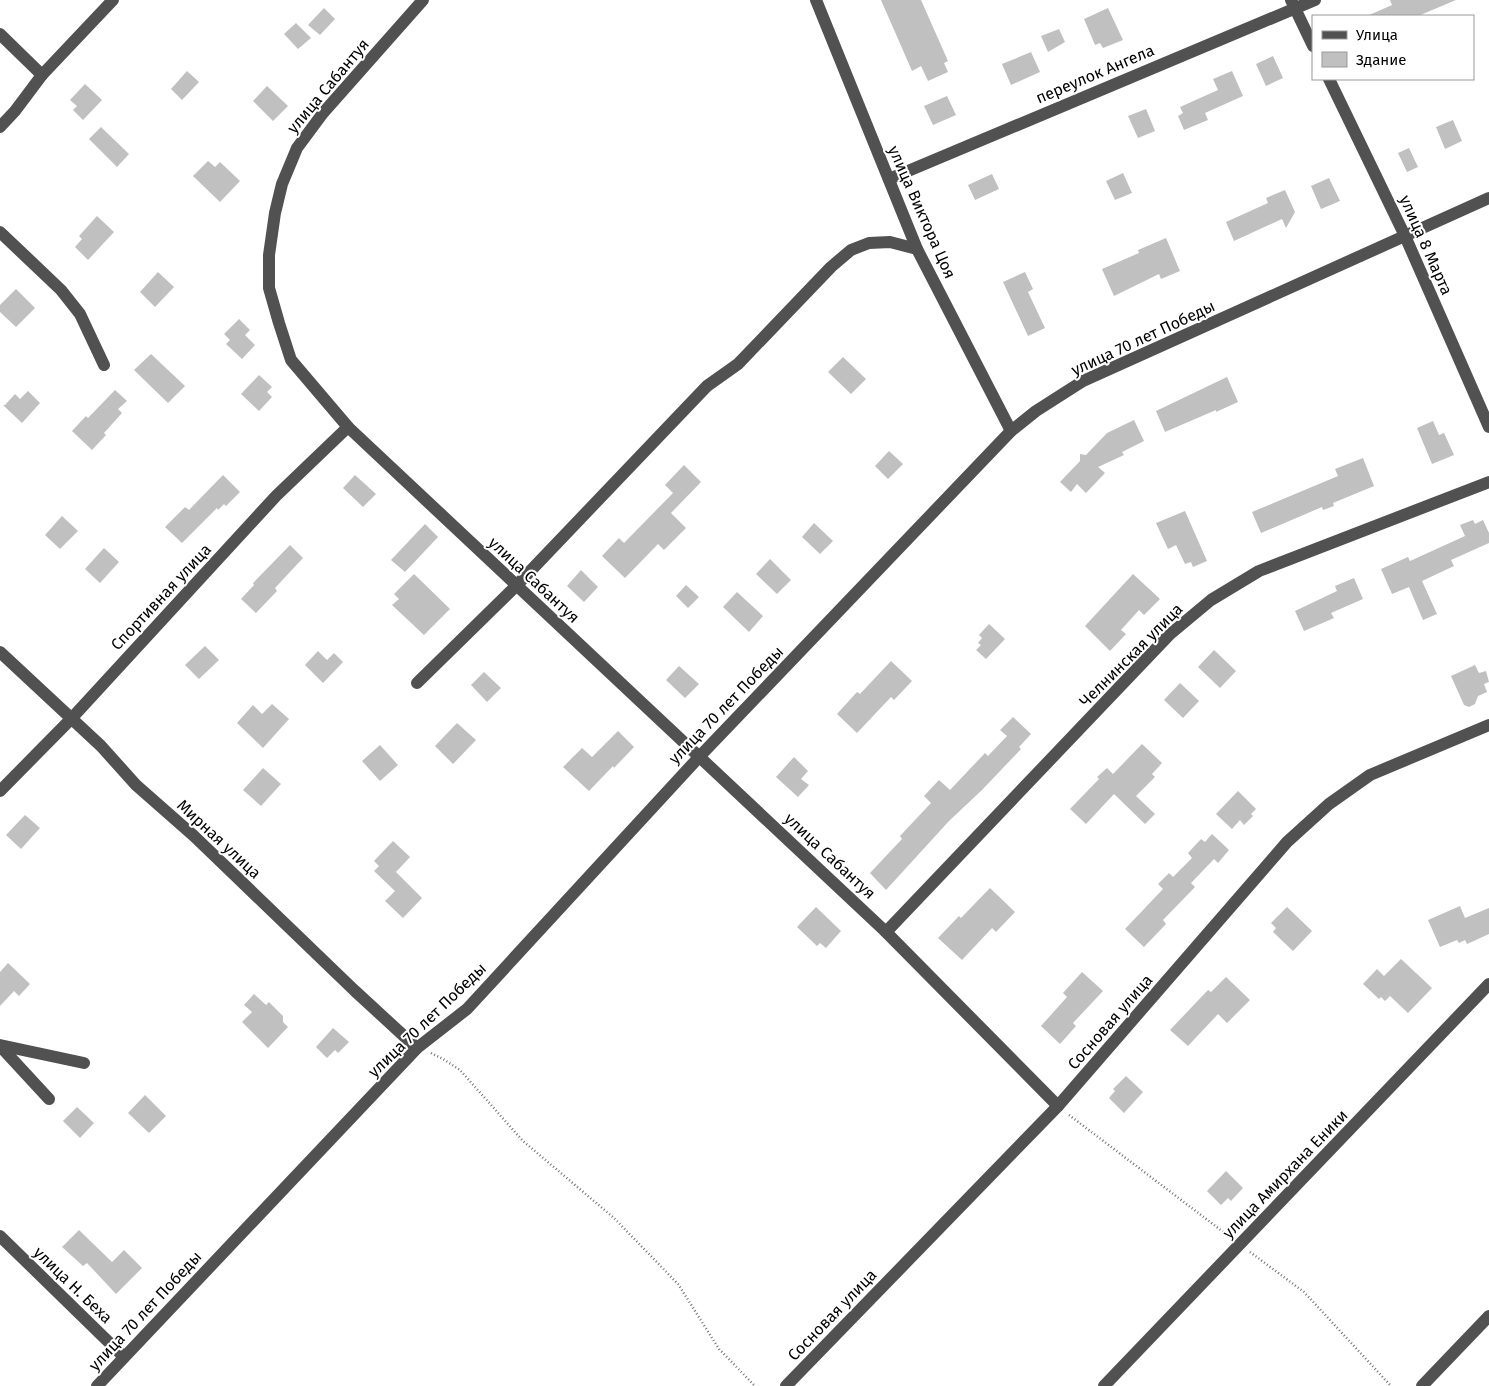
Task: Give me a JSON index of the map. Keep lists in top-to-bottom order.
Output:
{
  "streets": {
    "street": [
      "переулок Ангела",
      "улица Сабантуя",
      "улица Виктора Цоя",
      "улица 8 Марта",
      "улица 70 лет Победы",
      "Спортивная улица",
      "Челнинская улица",
      "Мирная улица",
      "Сосновая улица",
      "улица Амирхана Еники",
      "улица Н. Беха"
    ]
  },
  "crossings": [
    ["переулок Ангела", "улица Виктора Цоя"],
    ["улица Сабантуя", "улица 70 лет Победы"],
    ["улица Сабантуя", "Спортивная улица"],
    ["улица Сабантуя", "Челнинская улица"],
    ["улица Сабантуя", "Сосновая улица"],
    ["улица Виктора Цоя", "улица 70 лет Победы"],
    ["улица 8 Марта", "улица 70 лет Победы"],
    ["улица 70 лет Победы", "Мирная улица"],
    ["улица 70 лет Победы", "улица Н. Беха"],
    ["Спортивная улица", "Мирная улица"]
  ],
  "legend": ["Улица", "Здание"]
}
